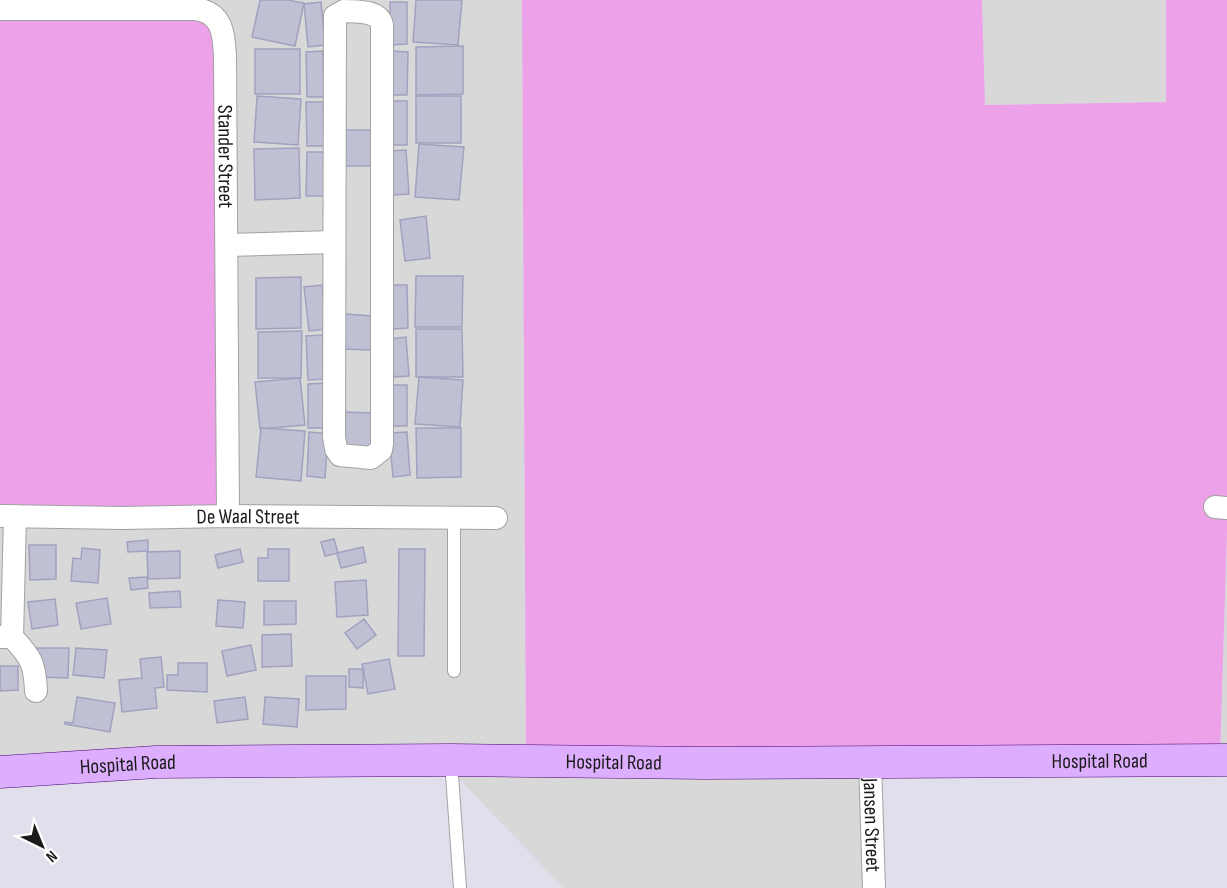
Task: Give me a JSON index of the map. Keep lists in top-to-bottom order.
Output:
{
  "streets": {
    "main road": ["Hospital Road"],
    "street": ["Stander Street", "De Waal Street", "Jansen Street"]
  },
  "crossings": [
    ["Stander Street", "De Waal Street"],
    ["Hospital Road", "Jansen Street"]
  ],
  "north": "bottom right"
}
